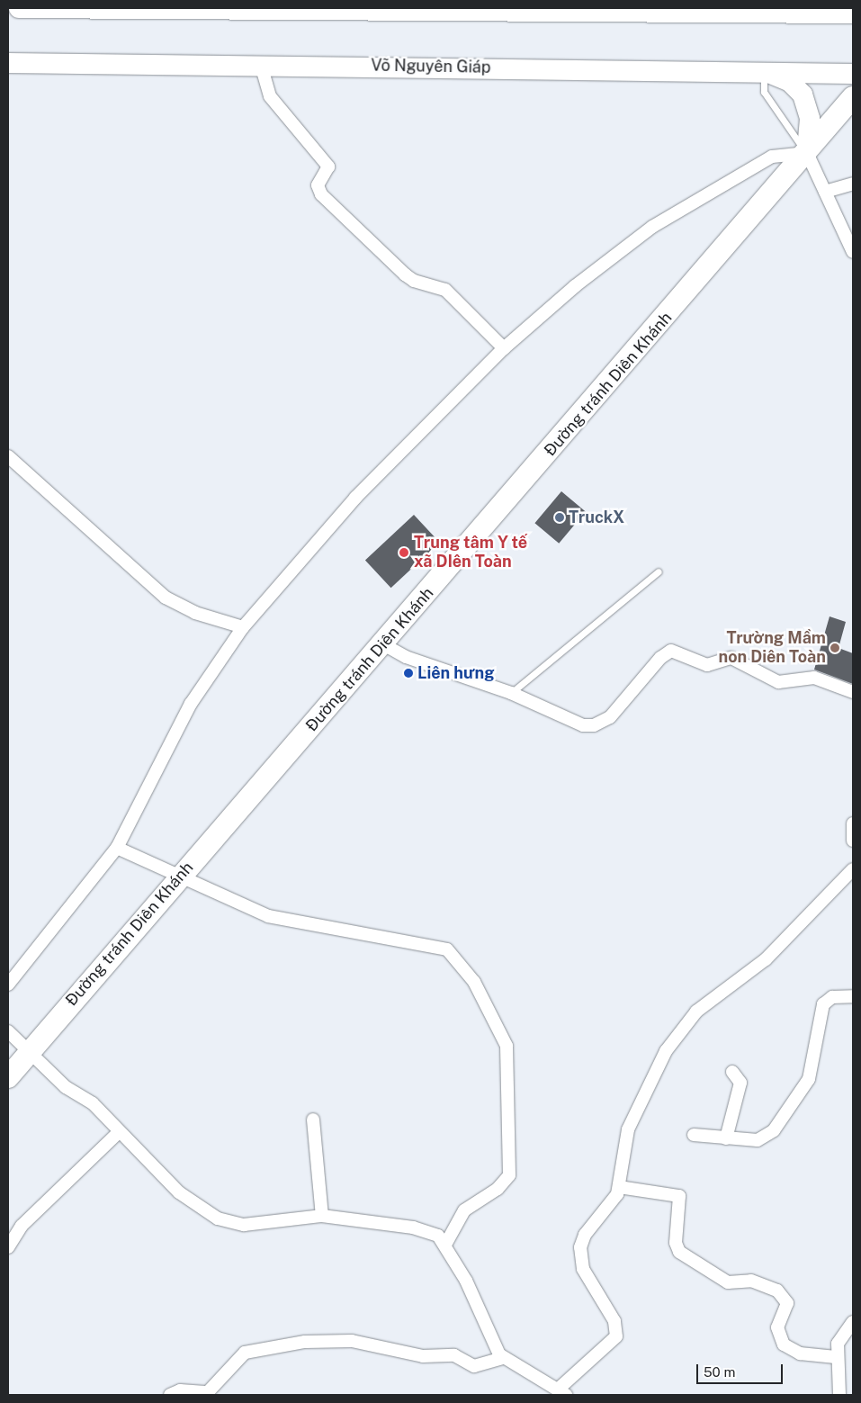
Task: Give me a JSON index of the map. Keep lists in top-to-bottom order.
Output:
{
  "streets": {
    "highway": ["Đường tránh Diên Khánh"],
    "main road": ["Võ Nguyên Giáp"]
  },
  "places": [
    "TruckX",
    "Trung tâm Y tế xã DIên Toàn",
    "Trường Mầm non Diên Toàn",
    "Liên hưng"
  ],
  "scale_bar": "50 m"
}
